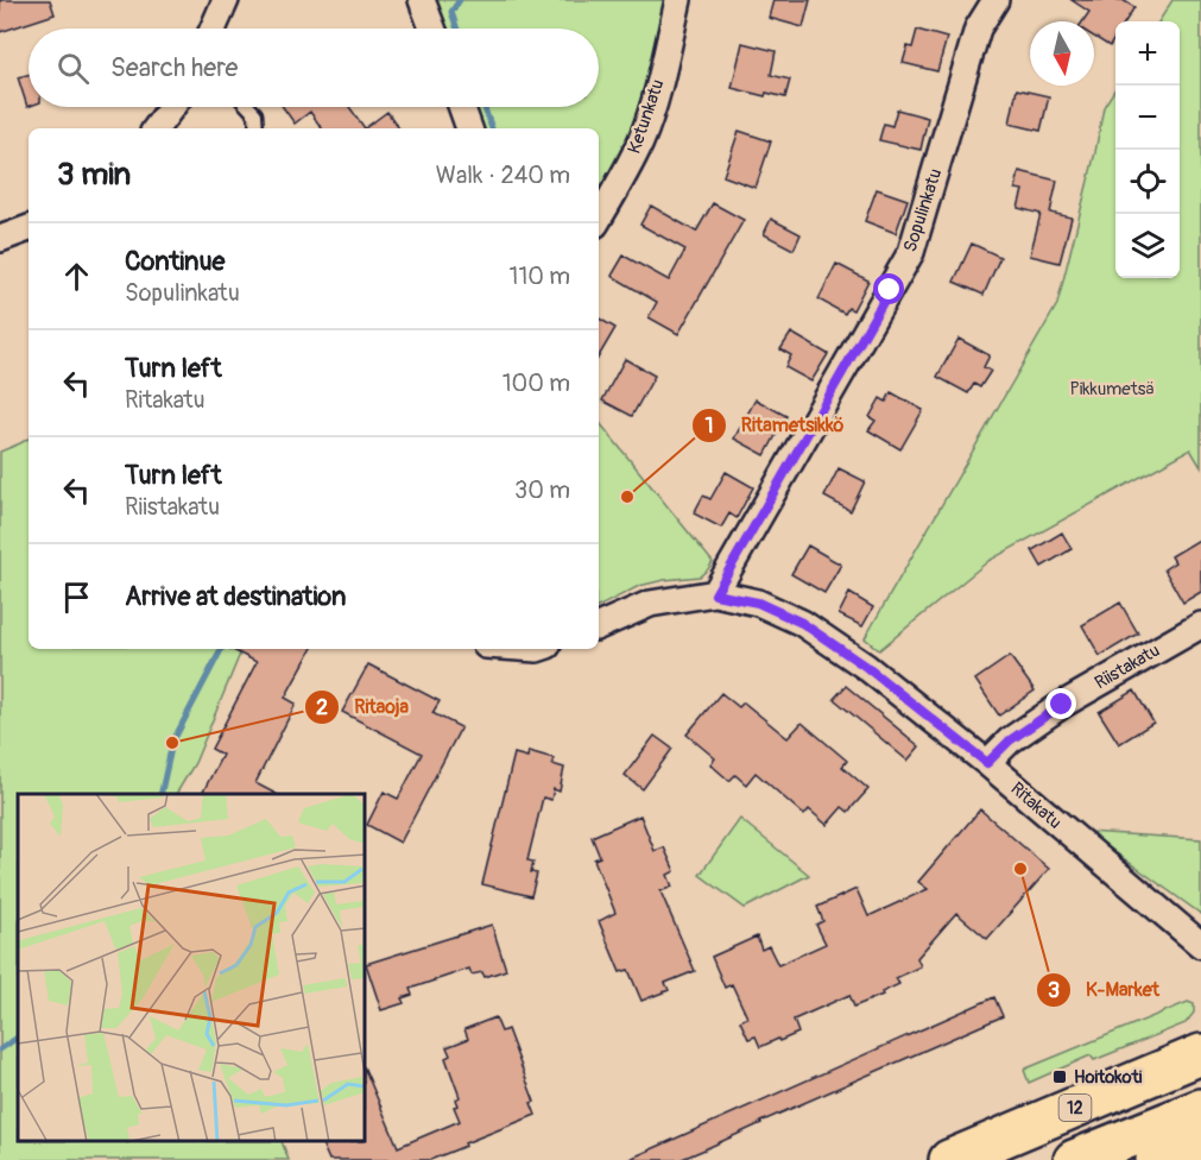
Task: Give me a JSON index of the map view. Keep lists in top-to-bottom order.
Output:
{
  "streets": {
    "highway": ["12"],
    "street": [
      "Ketunkatu",
      "Sopulinkatu",
      "Riistakatu",
      "Ritakatu"
    ]
  },
  "crossings": [
    ["Sopulinkatu", "Ritakatu"],
    ["Riistakatu", "Ritakatu"]
  ],
  "parks": ["Pikkumetsä"],
  "places": {
    "other": ["Ritametsikkö", "Ritaoja", "K-Market"],
    "transit": ["Hoitokoti"]
  },
  "north": "bottom",
  "page": {
    "map_buttons": ["+", "−"],
    "search": "Search here",
    "heading": ["3 min", "Walk · 240 m"],
    "list": [
      ["Continue", "Sopulinkatu", "110 m"],
      ["Turn left", "Ritakatu", "100 m"],
      ["Turn left", "Riistakatu", "30 m"],
      "Arrive at destination"
    ]
  }
}
